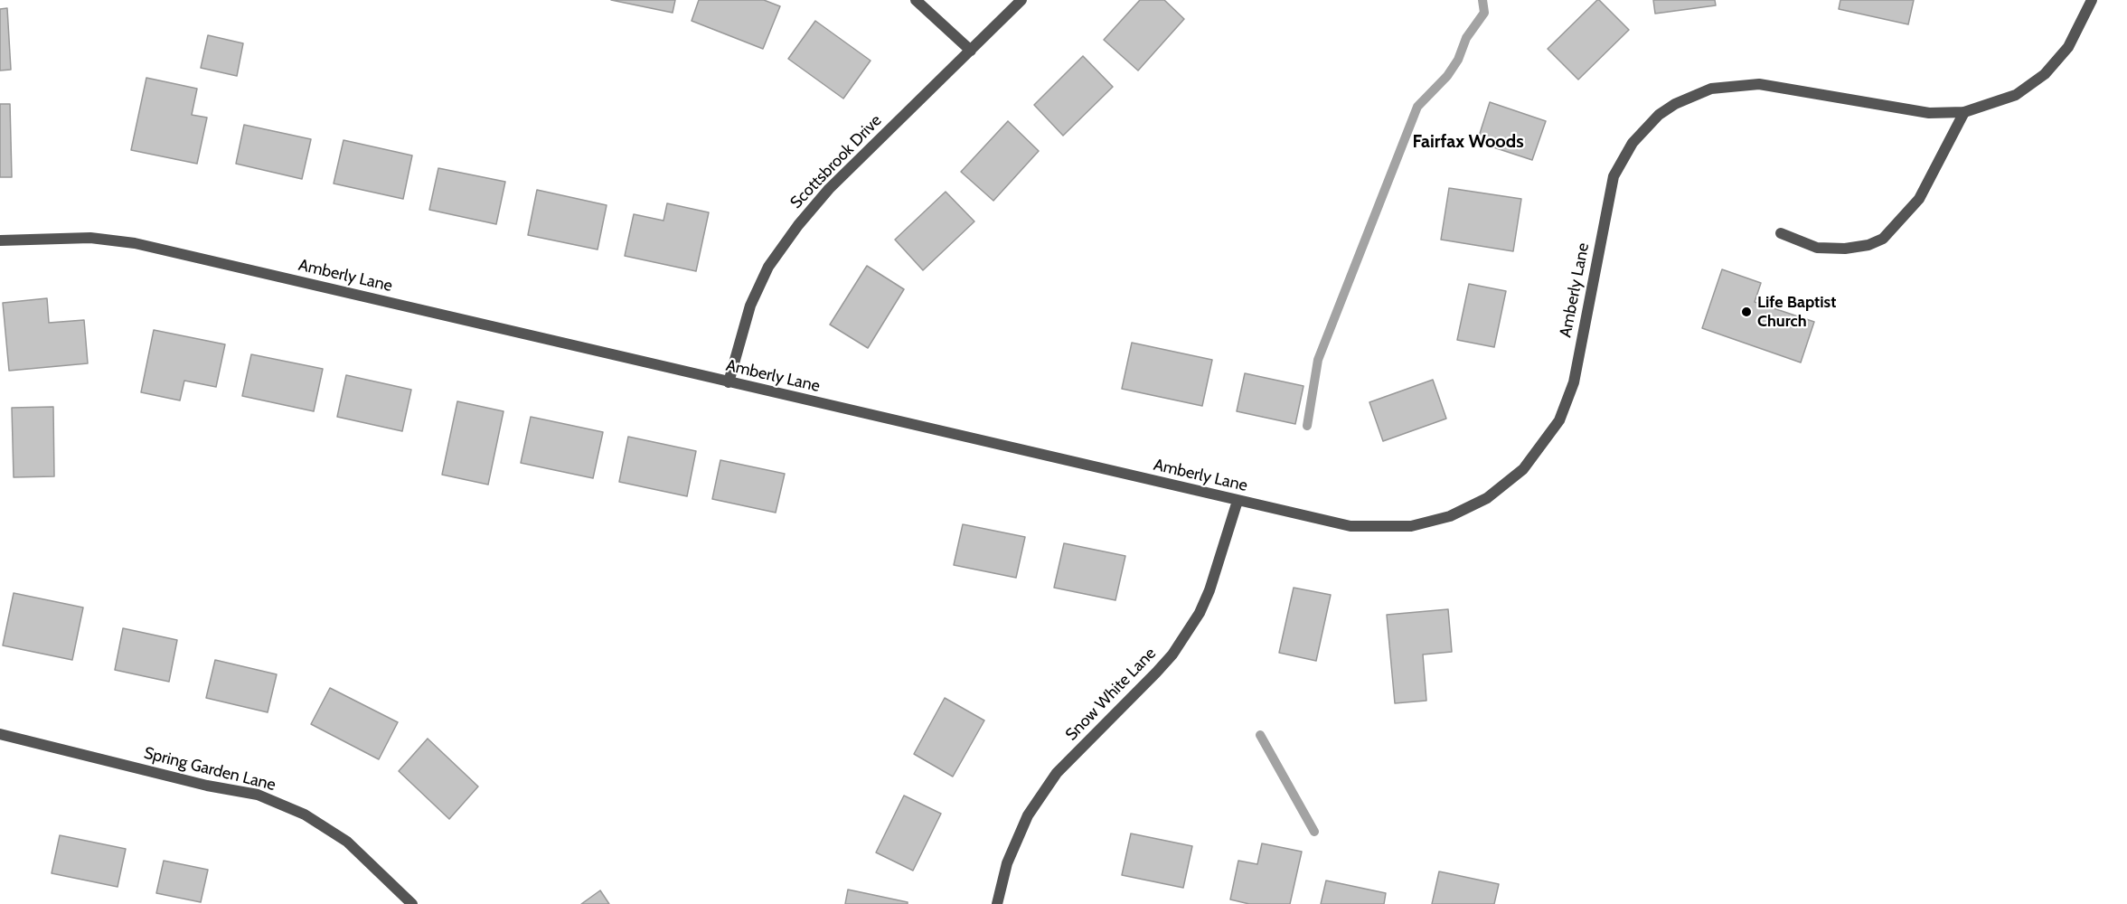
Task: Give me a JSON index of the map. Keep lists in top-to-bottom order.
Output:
{
  "streets": {
    "street": [
      "Scottsbrook Drive",
      "Amberly Lane",
      "Snow White Lane",
      "Spring Garden Lane"
    ]
  },
  "crossings": [
    ["Scottsbrook Drive", "Amberly Lane"],
    ["Amberly Lane", "Snow White Lane"]
  ],
  "districts": ["Fairfax Woods"],
  "places": ["Life Baptist Church"]
}
